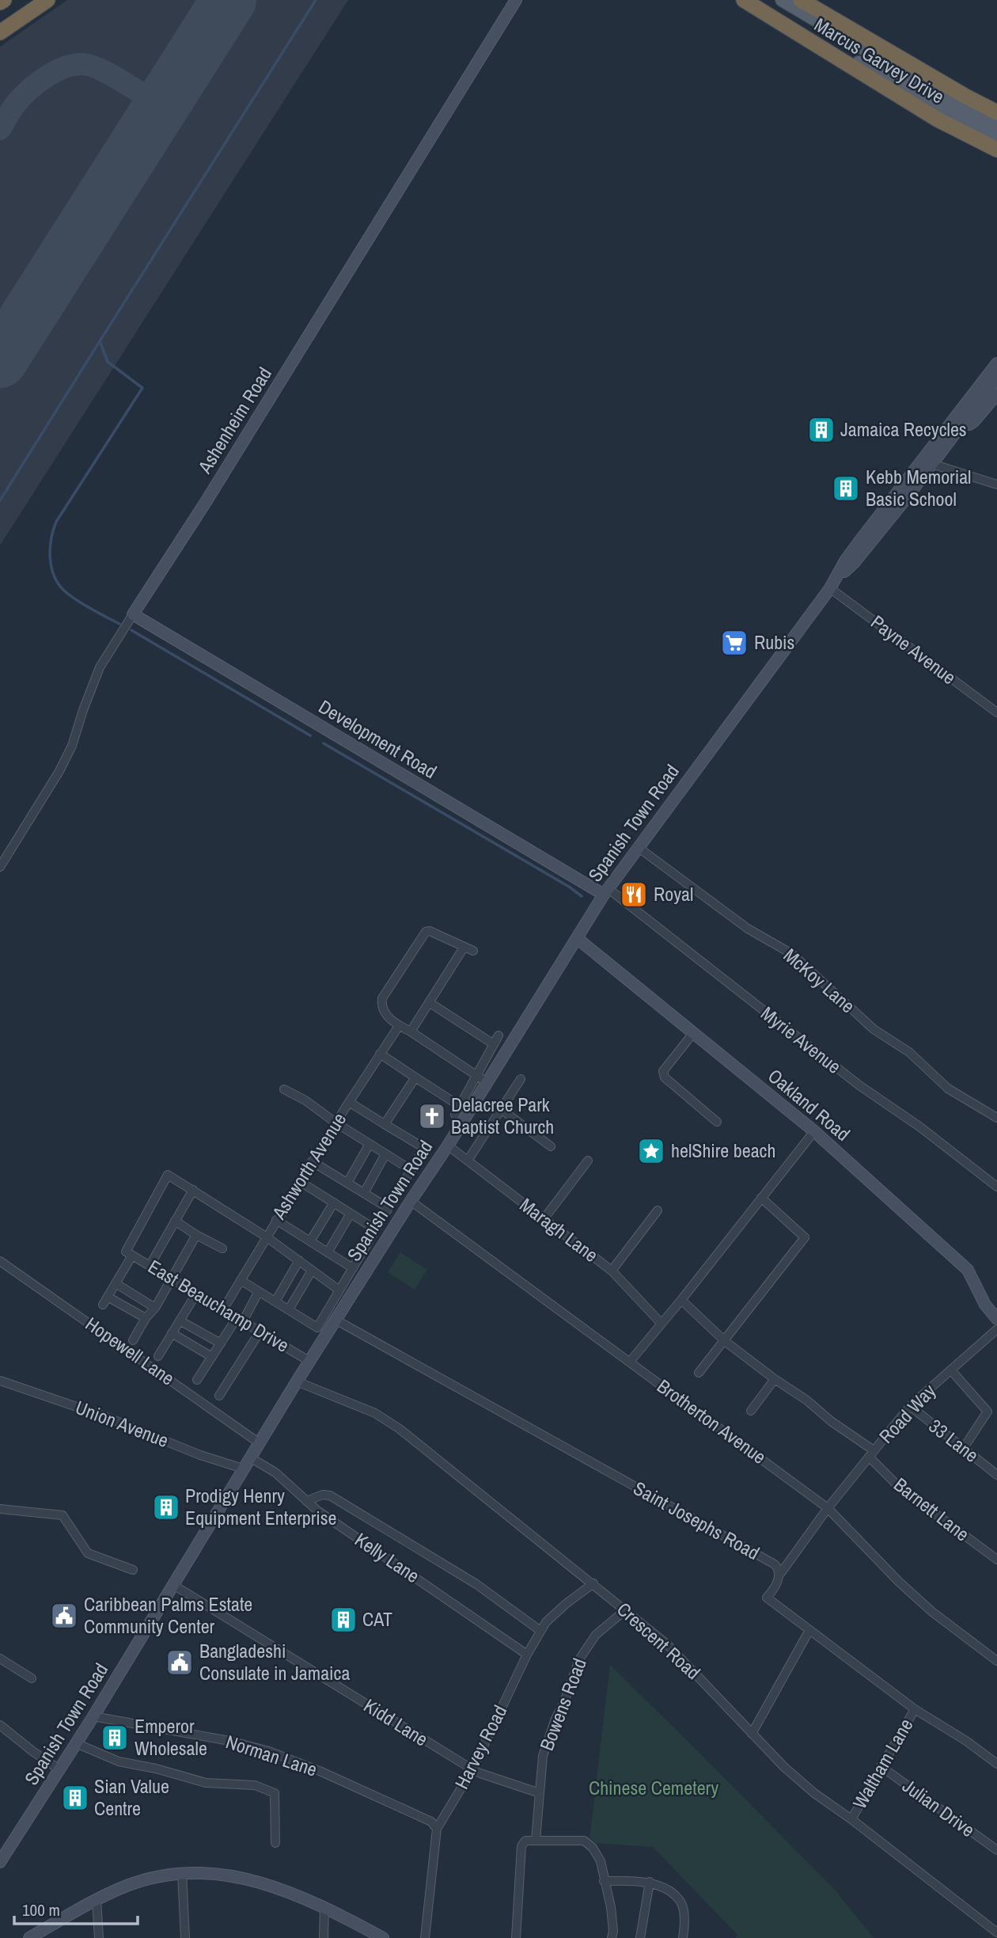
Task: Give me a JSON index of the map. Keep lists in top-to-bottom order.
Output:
{
  "streets": {
    "highway": ["Marcus Garvey Drive"],
    "main road": [
      "Ashenheim Road",
      "Development Road",
      "Spanish Town Road",
      "Oakland Road"
    ],
    "street": [
      "Payne Avenue",
      "McKoy Lane",
      "Myrie Avenue",
      "Ashworth Avenue",
      "Maragh Lane",
      "East Beauchamp Drive",
      "Hopewell Lane",
      "Road Way",
      "Brotherton Avenue",
      "Union Avenue",
      "33 Lane",
      "Barnett Lane",
      "Saint Josephs Road",
      "Kelly Lane",
      "Crescent Road",
      "Bowens Road",
      "Kidd Lane",
      "Harvey Road",
      "Norman Lane",
      "Waltham Lane",
      "Julian Drive"
    ]
  },
  "crossings": [
    ["Ashenheim Road", "Development Road"],
    ["Payne Avenue", "Spanish Town Road"],
    ["Development Road", "Spanish Town Road"],
    ["Development Road", "Myrie Avenue"],
    ["Spanish Town Road", "McKoy Lane"],
    ["Spanish Town Road", "Myrie Avenue"],
    ["Spanish Town Road", "Oakland Road"],
    ["Spanish Town Road", "Maragh Lane"],
    ["Spanish Town Road", "East Beauchamp Drive"],
    ["Spanish Town Road", "Hopewell Lane"],
    ["Spanish Town Road", "Brotherton Avenue"],
    ["Spanish Town Road", "Union Avenue"],
    ["Spanish Town Road", "Saint Josephs Road"],
    ["Spanish Town Road", "Kelly Lane"],
    ["Spanish Town Road", "Crescent Road"],
    ["Spanish Town Road", "Kidd Lane"],
    ["Spanish Town Road", "Norman Lane"],
    ["Ashworth Avenue", "East Beauchamp Drive"],
    ["Road Way", "Brotherton Avenue"],
    ["Road Way", "33 Lane"],
    ["Road Way", "Barnett Lane"],
    ["Road Way", "Saint Josephs Road"],
    ["Saint Josephs Road", "Waltham Lane"],
    ["Kelly Lane", "Harvey Road"],
    ["Crescent Road", "Bowens Road"],
    ["Crescent Road", "Harvey Road"],
    ["Crescent Road", "Waltham Lane"],
    ["Bowens Road", "Kidd Lane"],
    ["Kidd Lane", "Harvey Road"],
    ["Harvey Road", "Norman Lane"],
    ["Waltham Lane", "Julian Drive"]
  ],
  "parks": ["Chinese Cemetery"],
  "places": {
    "building": [
      "Jamaica Recycles",
      "Kebb Memorial Basic School",
      "Prodigy Henry Equipment Enterprise",
      "CAT",
      "Emperor Wholesale",
      "Sian Value Centre"
    ],
    "supermarket": ["Rubis"],
    "restaurant": ["Royal"],
    "church": ["Delacree Park Baptist Church"],
    "place": ["helShire beach"],
    "public building": ["Caribbean Palms Estate Community Center", "Bangladeshi Consulate in Jamaica"]
  },
  "scale_bar": "100 m"
}
